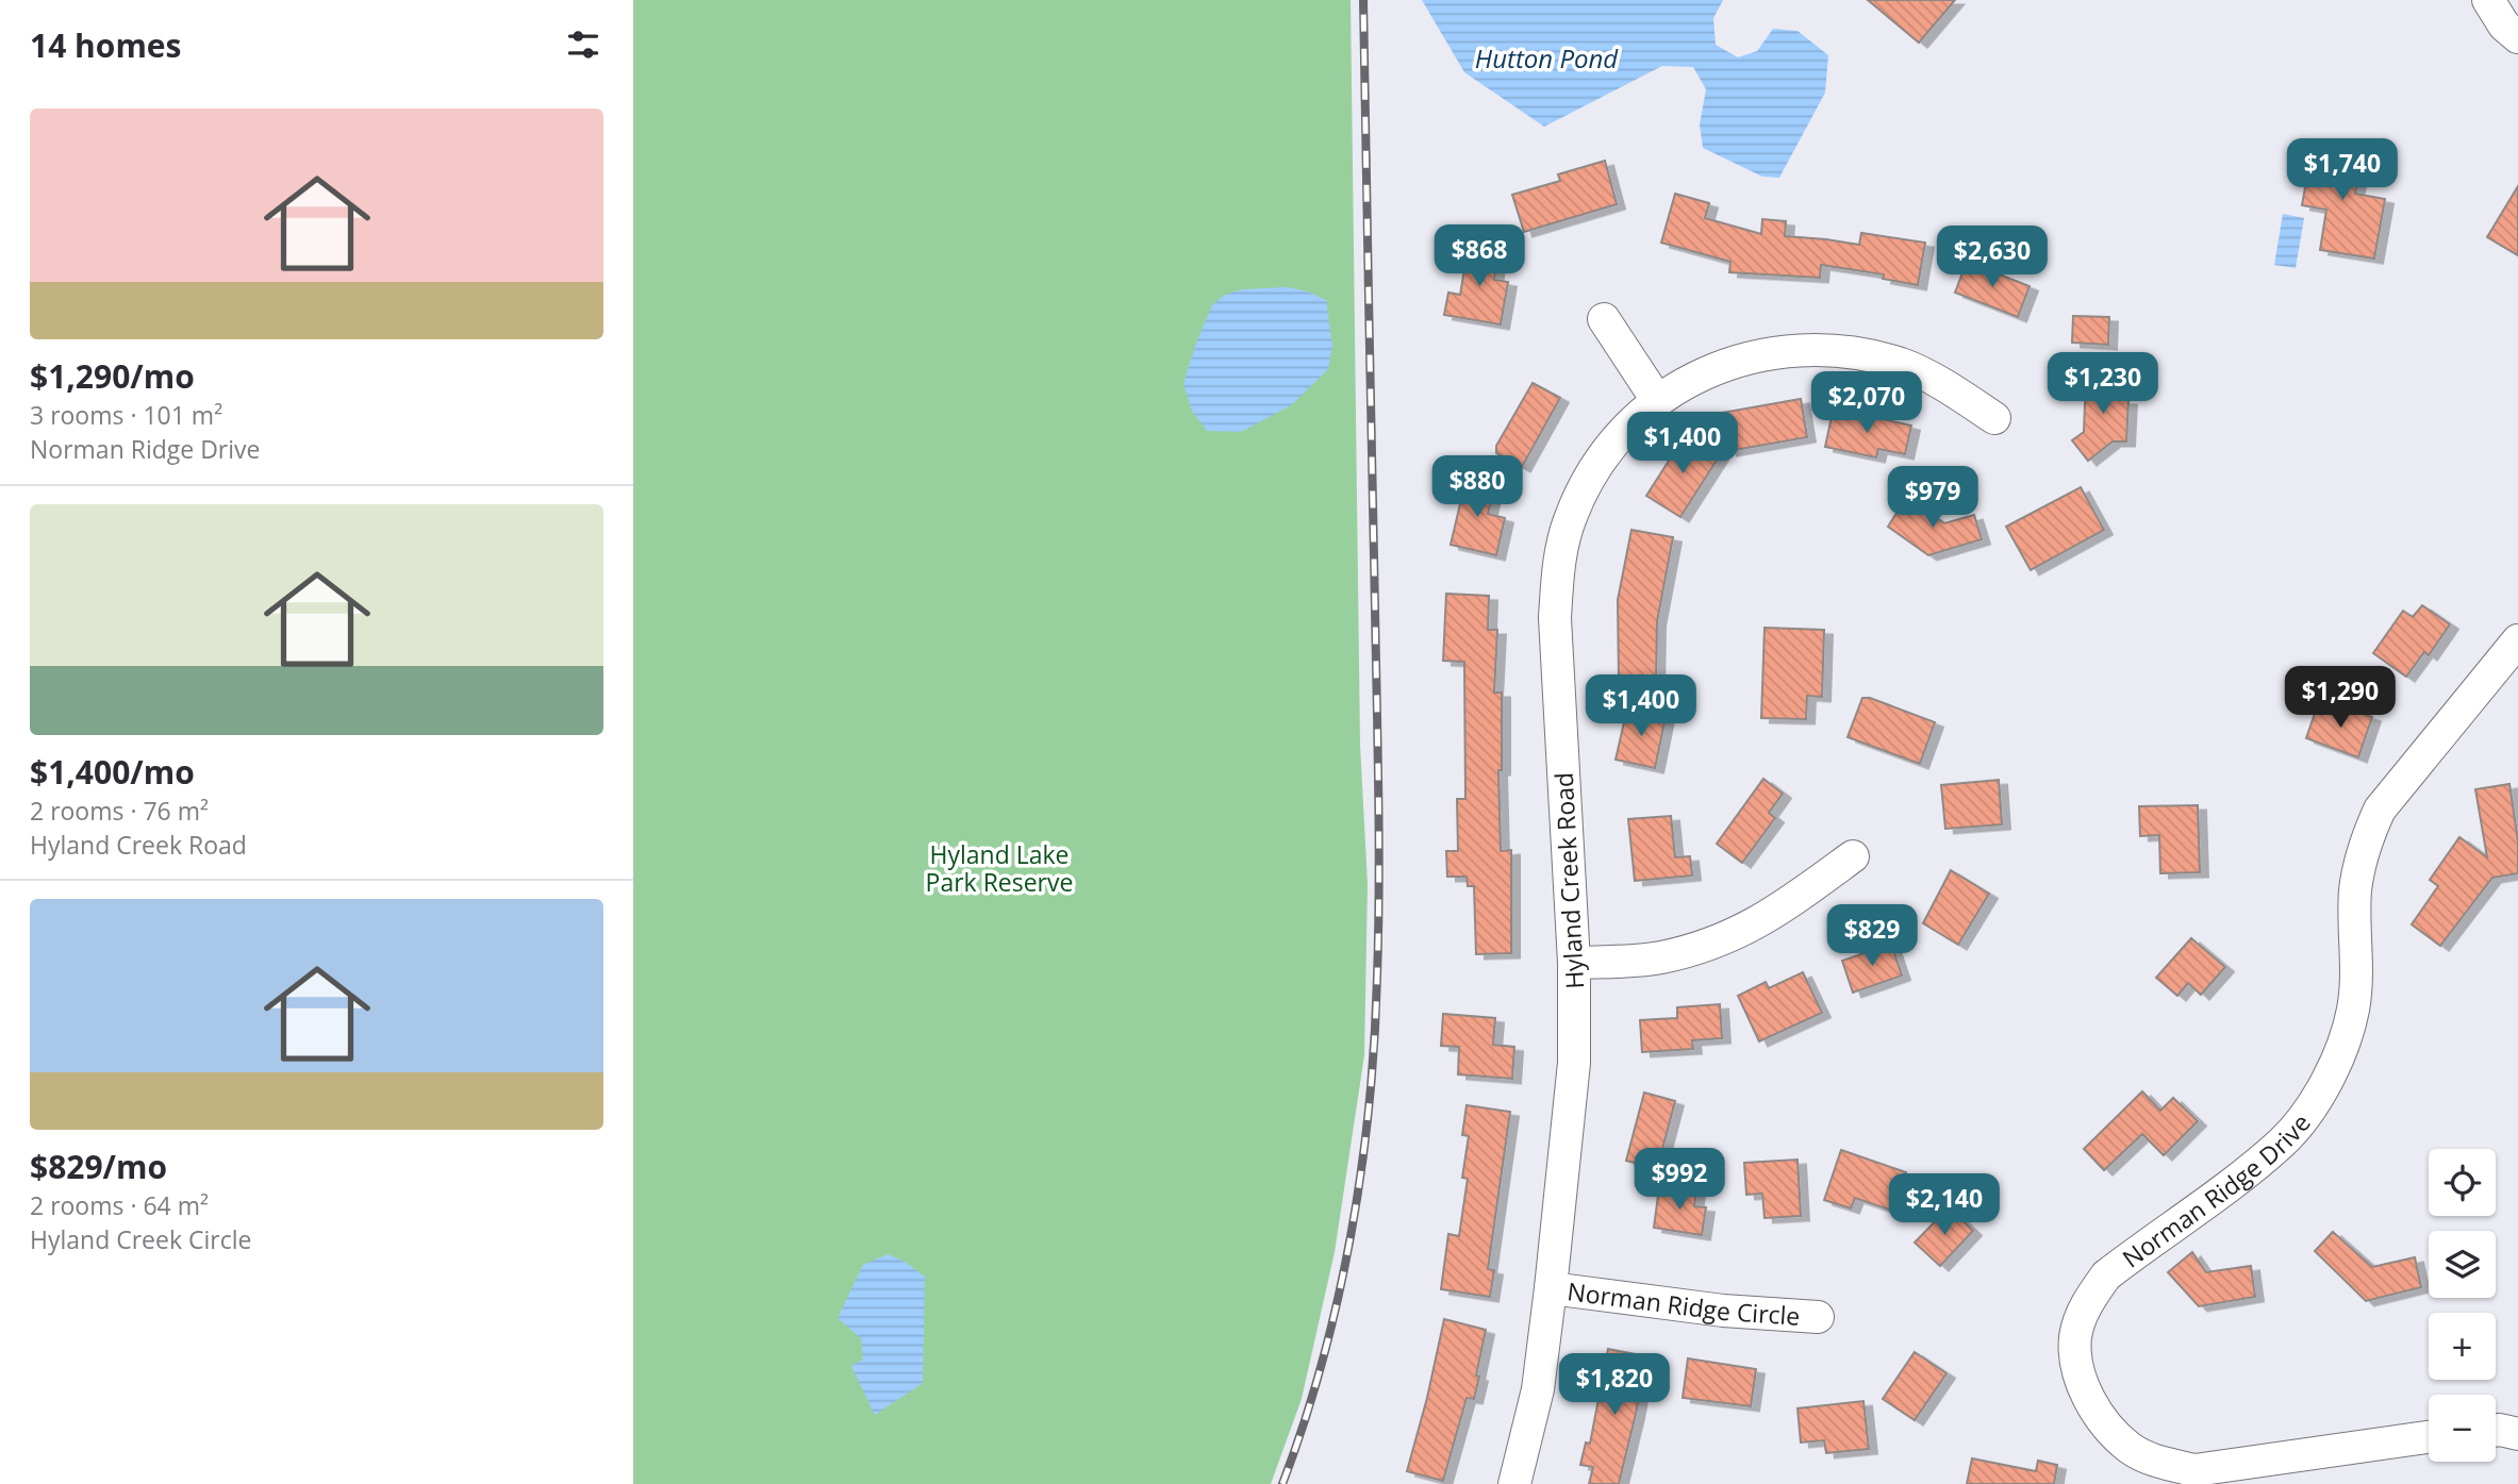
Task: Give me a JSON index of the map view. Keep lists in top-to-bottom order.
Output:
{
  "streets": {
    "street": ["Hyland Creek Road", "Norman Ridge Drive", "Norman Ridge Circle"]
  },
  "crossings": [
    ["Hyland Creek Road", "Norman Ridge Circle"]
  ],
  "water": ["Hutton Pond"],
  "parks": ["Hyland Lake Park Reserve"],
  "page": {
    "heading": "14 homes",
    "list": [
      {
        "name": "$1,290/mo",
        "note": "3 rooms · 101 m² · Norman Ridge Drive"
      },
      {
        "name": "$1,400/mo",
        "note": "2 rooms · 76 m² · Hyland Creek Road"
      },
      {
        "name": "$829/mo",
        "note": "2 rooms · 64 m² · Hyland Creek Circle"
      }
    ],
    "price": [
      "$1,740",
      "$868",
      "$2,630",
      "$1,230",
      "$2,070",
      "$1,400",
      "$880",
      "$979",
      "$1,290",
      "$1,400",
      "$829",
      "$992",
      "$2,140",
      "$1,820"
    ],
    "map_buttons": ["+", "−"]
  }
}
